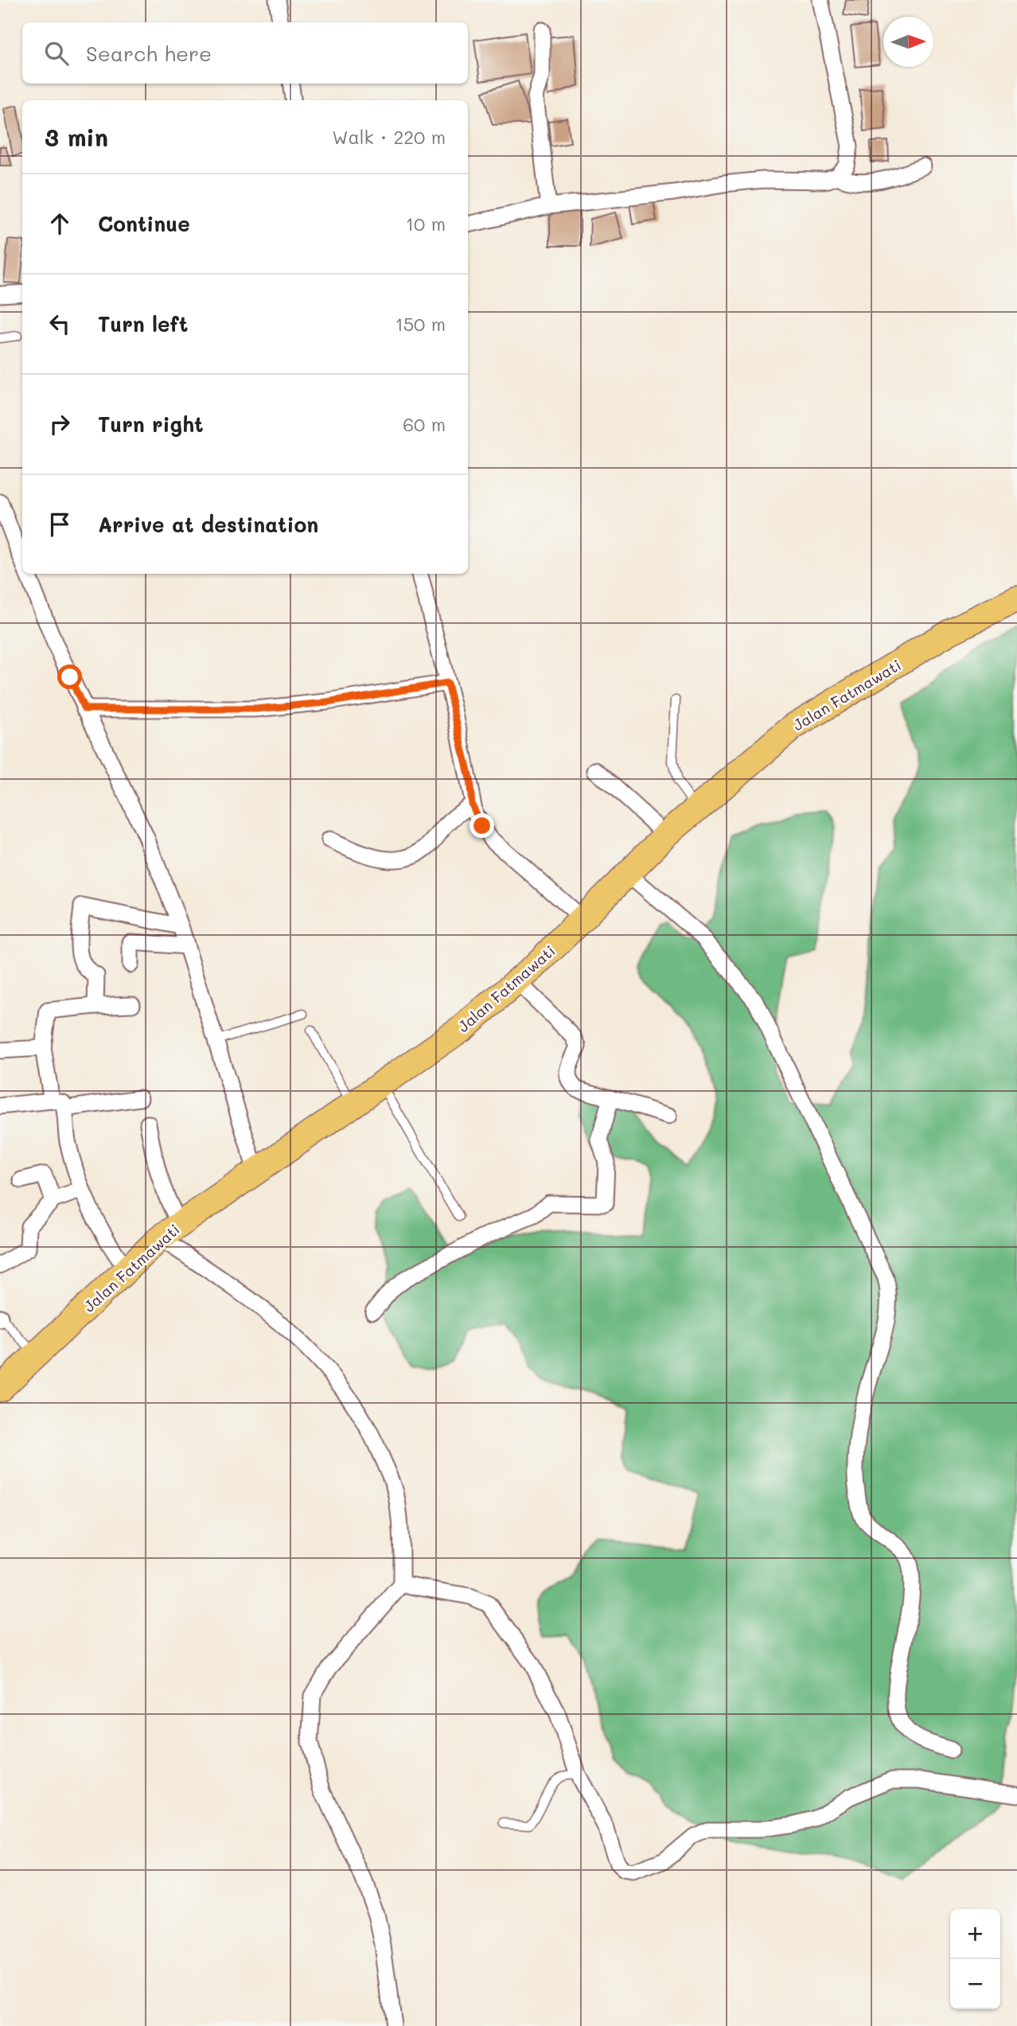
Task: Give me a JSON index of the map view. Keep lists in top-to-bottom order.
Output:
{
  "streets": {
    "highway": ["Jalan Fatmawati"]
  },
  "north": "right",
  "page": {
    "search": "Search here",
    "heading": ["3 min", "Walk · 220 m"],
    "list": [
      ["Continue", "10 m"],
      ["Turn left", "150 m"],
      ["Turn right", "60 m"],
      "Arrive at destination"
    ],
    "map_buttons": ["+", "−"]
  }
}
